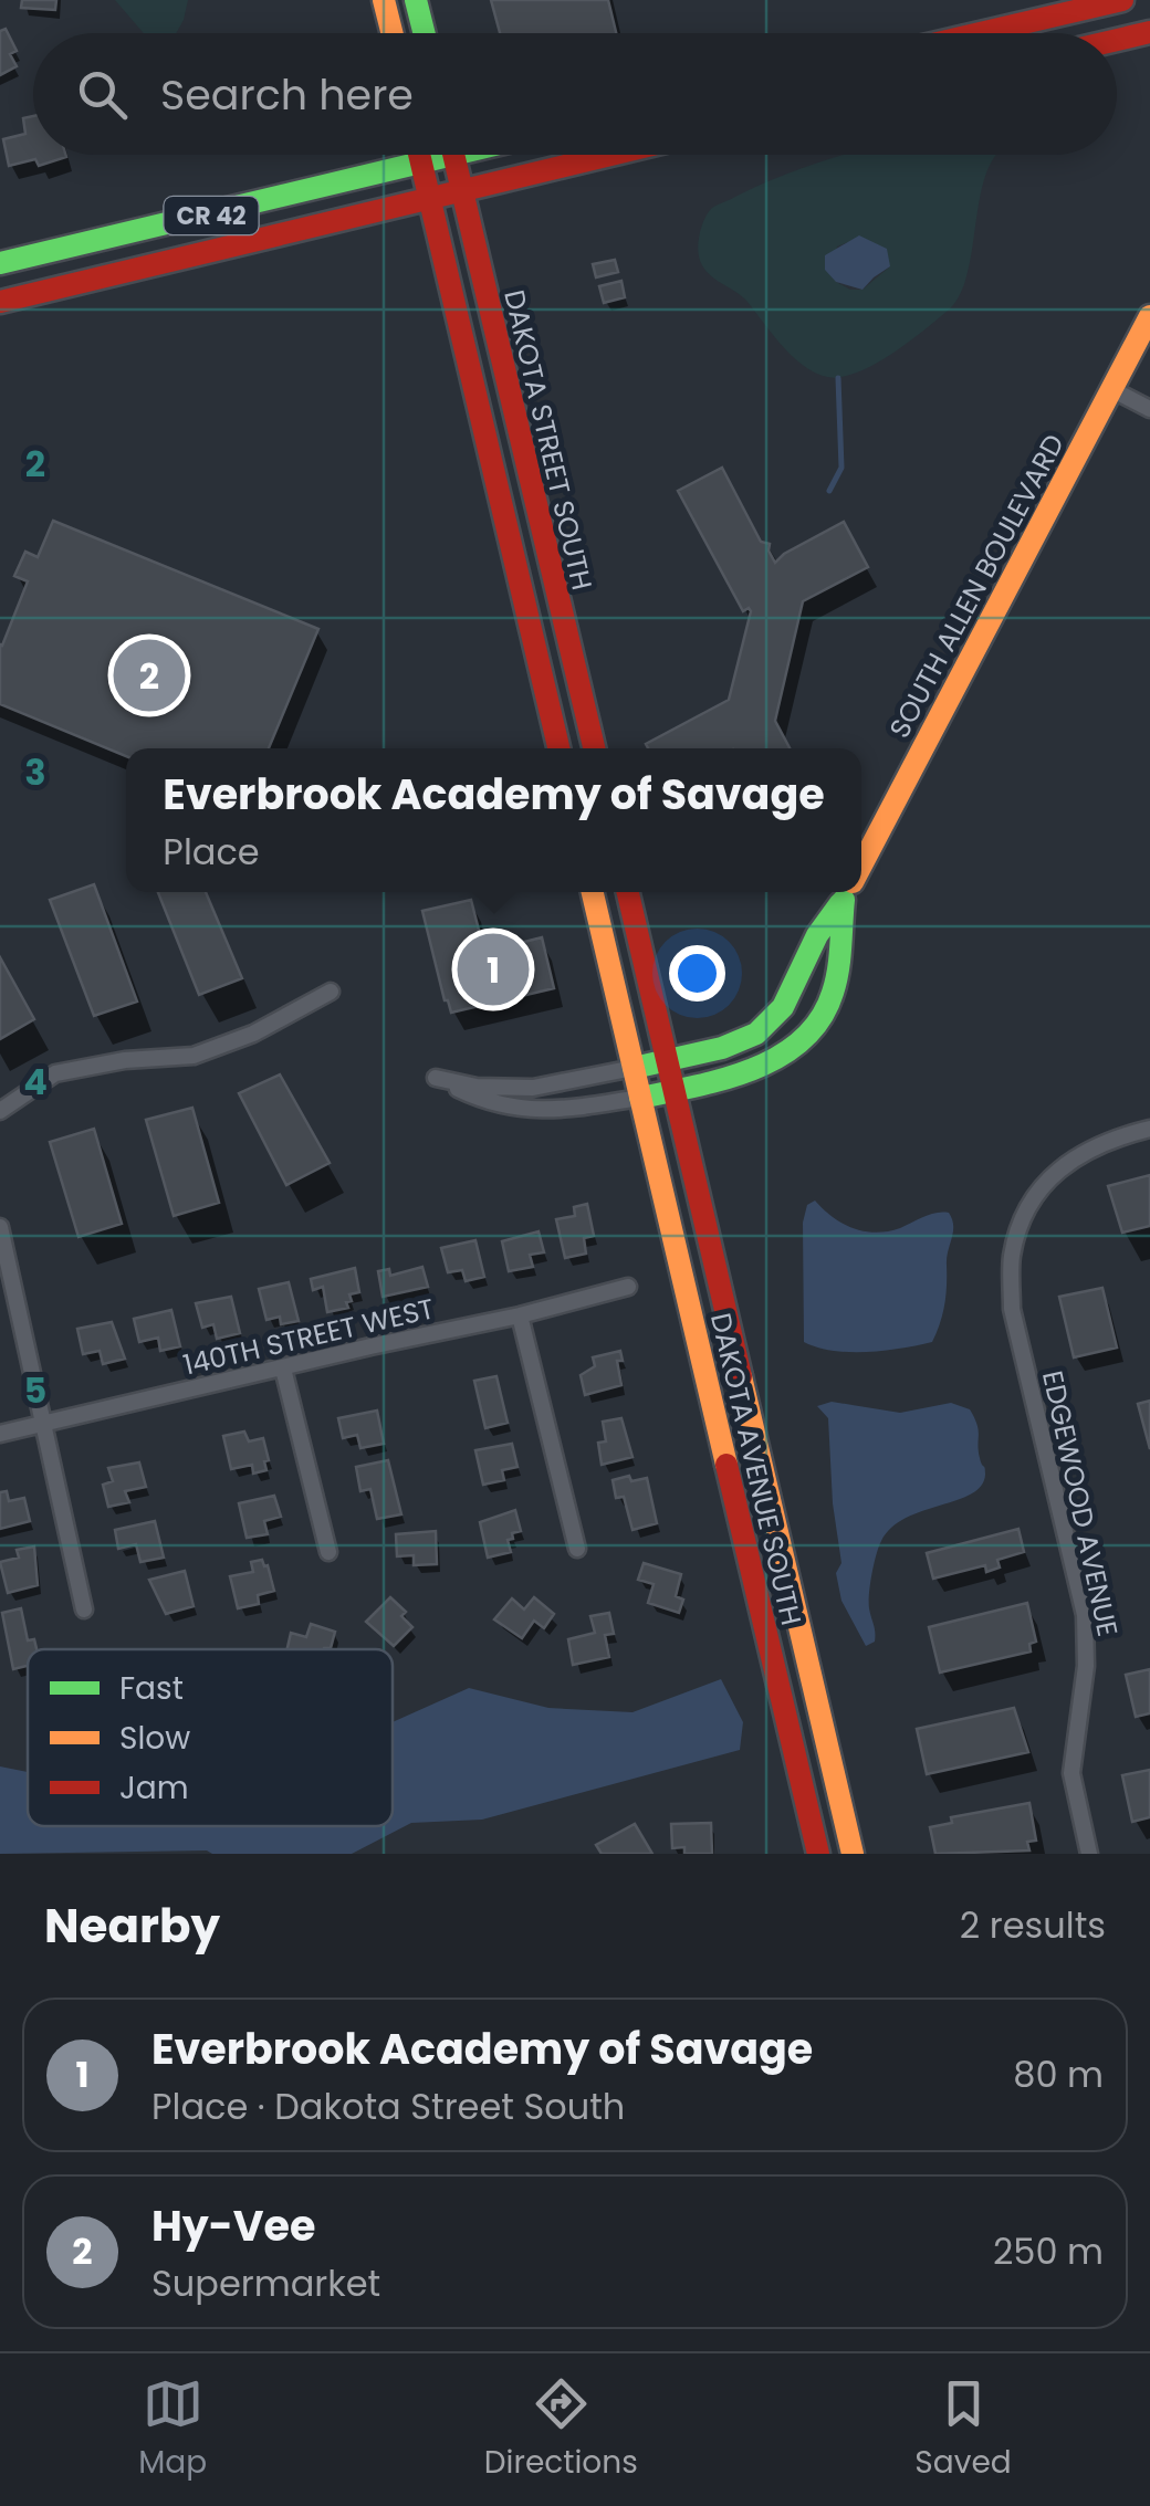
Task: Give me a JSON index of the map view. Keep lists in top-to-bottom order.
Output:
{
  "streets": {
    "main road": [
      "CR 42",
      "DAKOTA STREET SOUTH",
      "SOUTH ALLEN BOULEVARD",
      "DAKOTA AVENUE SOUTH"
    ],
    "street": ["140TH STREET WEST", "EDGEWOOD AVENUE"]
  },
  "crossings": [
    ["CR 42", "DAKOTA STREET SOUTH"],
    ["SOUTH ALLEN BOULEVARD", "DAKOTA AVENUE SOUTH"]
  ],
  "legend": ["Fast", "Slow", "Jam"],
  "page": {
    "search": "Search here",
    "pins": ["2", "1"],
    "popup": ["Everbrook Academy of Savage", "Place"],
    "heading": ["Nearby", "2 results"],
    "list": [
      {
        "mark": "1",
        "name": "Everbrook Academy of Savage",
        "note": "Place · Dakota Street South",
        "value": "80 m"
      },
      {
        "mark": "2",
        "name": "Hy-Vee",
        "note": "Supermarket",
        "value": "250 m"
      }
    ],
    "nav": ["Map", "Directions", "Saved"]
  },
  "grid": {
    "rows": [
      "2",
      "3",
      "4",
      "5"
    ]
  }
}
